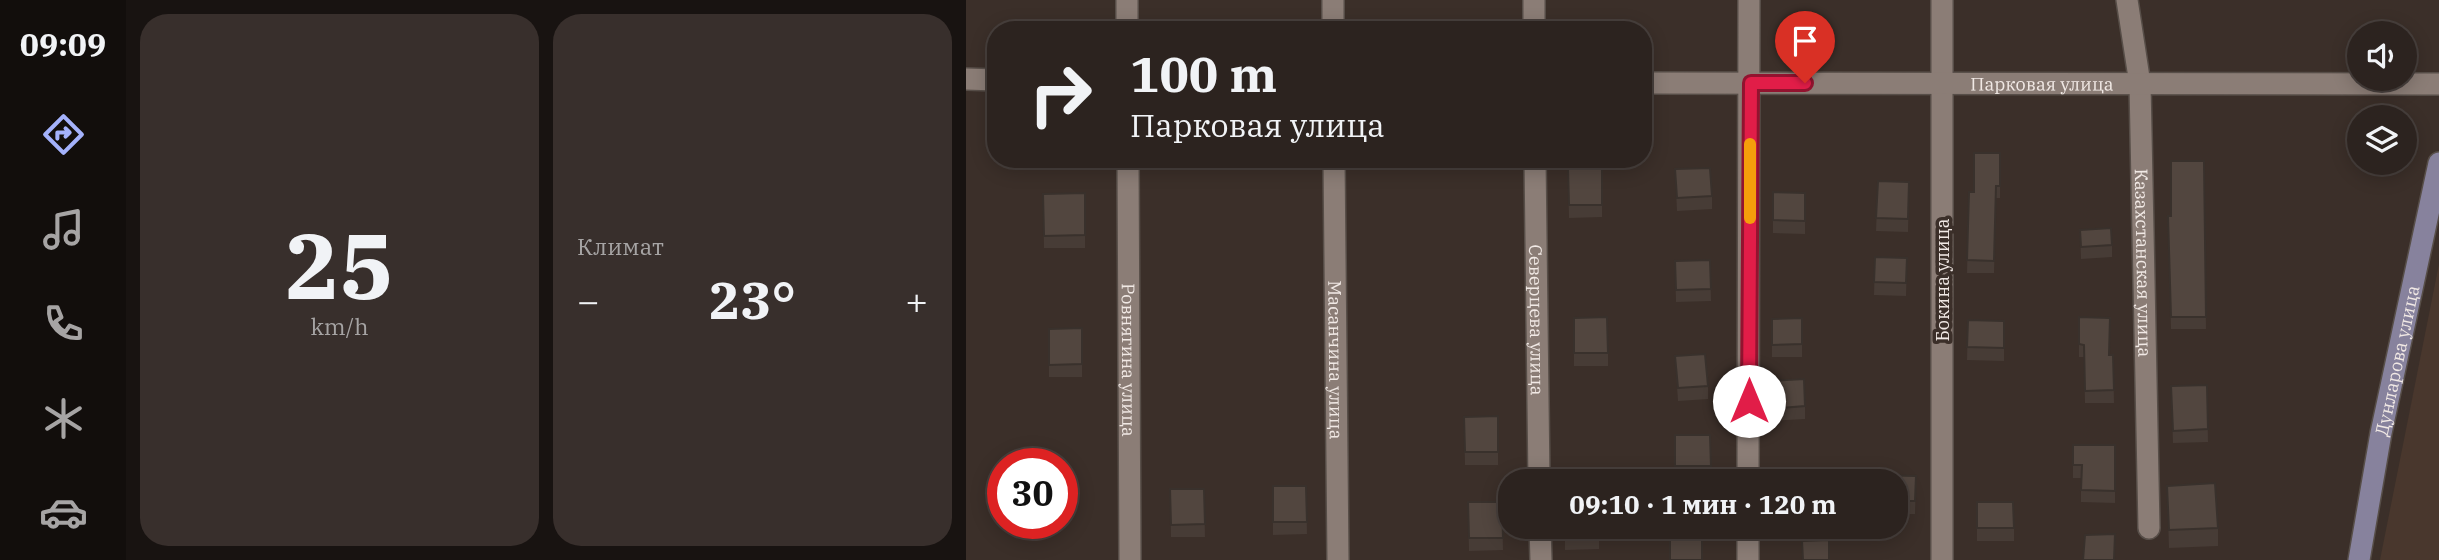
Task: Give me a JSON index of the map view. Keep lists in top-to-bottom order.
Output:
{
  "streets": {
    "main road": ["Дунларова улица"],
    "street": [
      "Парковая улица",
      "Казахстанская улица",
      "Бокина улица",
      "Северцева улица",
      "Ровнягина улица",
      "Масанчина улица"
    ]
  },
  "crossings": [
    ["Парковая улица", "Казахстанская улица"],
    ["Парковая улица", "Бокина улица"]
  ],
  "page": {
    "tabs": "09:09",
    "tile": [
      ["25", "km/h"],
      "Климат"
    ],
    "turn": ["100 m", "Парковая улица"],
    "heat": ["−", "23°", "+"],
    "limit": "30",
    "trip": "09:10 · 1 мин · 120 m"
  }
}
